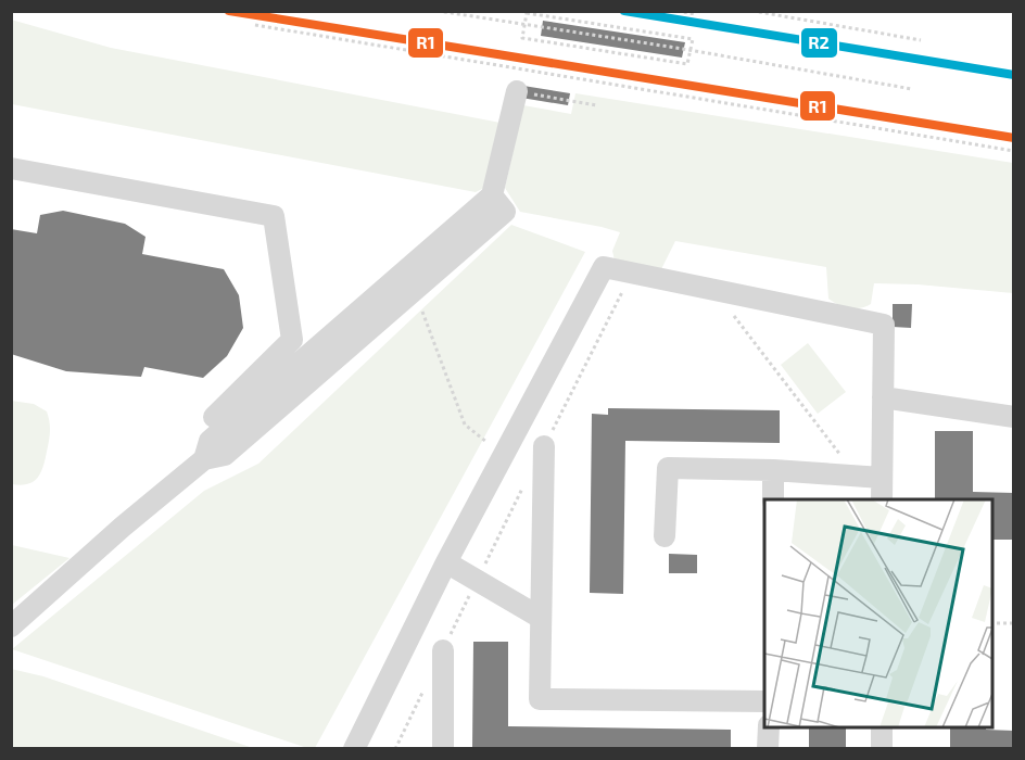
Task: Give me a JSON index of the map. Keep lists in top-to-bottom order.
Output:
{
  "lines": ["transit line R1", "transit line R2"]
}
